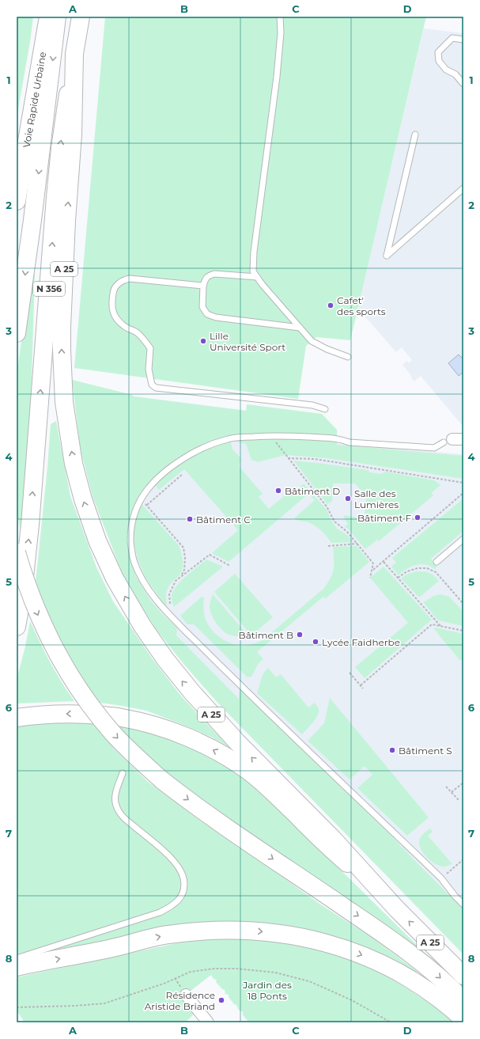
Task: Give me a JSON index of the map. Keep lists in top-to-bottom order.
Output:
{
  "streets": {
    "highway": ["Voie Rapide Urbaine", "A 25", "N 356"]
  },
  "crossings": [
    ["A 25", "N 356"]
  ],
  "parks": ["Jardin des 18 Ponts"],
  "places": [
    "Cafet' des sports",
    "Lille Université Sport",
    "Bâtiment D",
    "Salle des Lumières",
    "Bâtiment F",
    "Bâtiment C",
    "Bâtiment B",
    "Lycée Faidherbe",
    "Bâtiment S",
    "Résidence Aristide Briand"
  ],
  "grid": {
    "columns": [
      "A",
      "B",
      "C",
      "D"
    ],
    "rows": [
      "1",
      "2",
      "3",
      "4",
      "5",
      "6",
      "7",
      "8"
    ]
  }
}
